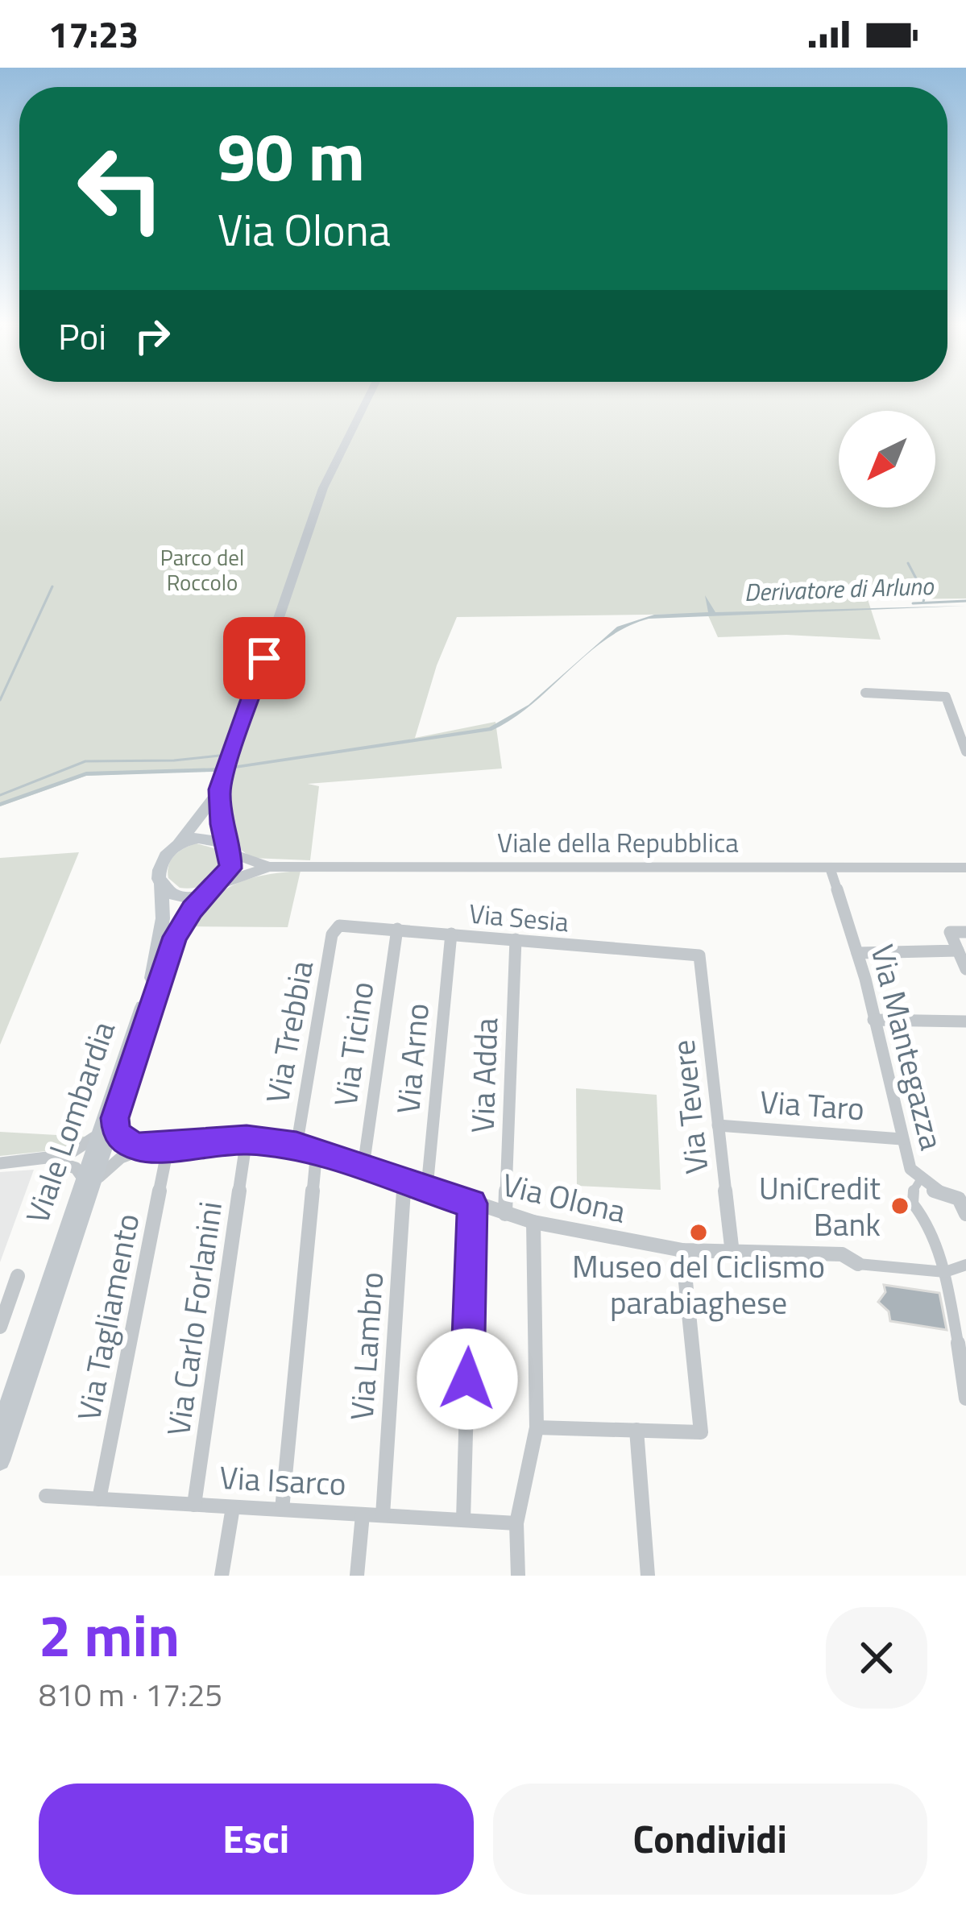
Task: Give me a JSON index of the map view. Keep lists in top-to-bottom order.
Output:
{
  "streets": {
    "main road": ["Viale Lombardia"],
    "street": [
      "Viale della Repubblica",
      "Via Sesia",
      "Via Trebbia",
      "Via Ticino",
      "Via Mantegazza",
      "Via Arno",
      "Via Adda",
      "Via Taro",
      "Via Tevere",
      "Via Olona",
      "Via Tagliamento",
      "Via Carlo Forlanini",
      "Via Lambro",
      "Via Isarco"
    ]
  },
  "crossings": [
    ["Viale della Repubblica", "Via Mantegazza"],
    ["Via Sesia", "Via Trebbia"],
    ["Via Sesia", "Via Ticino"],
    ["Via Sesia", "Via Arno"],
    ["Via Sesia", "Via Adda"],
    ["Via Sesia", "Via Tevere"],
    ["Via Trebbia", "Via Olona"],
    ["Via Ticino", "Via Olona"],
    ["Via Mantegazza", "Via Taro"],
    ["Via Arno", "Via Olona"],
    ["Via Adda", "Via Olona"],
    ["Via Taro", "Via Tevere"],
    ["Via Tevere", "Via Olona"],
    ["Viale Lombardia", "Via Olona"],
    ["Via Olona", "Via Tagliamento"],
    ["Via Olona", "Via Carlo Forlanini"],
    ["Via Olona", "Via Lambro"],
    ["Via Tagliamento", "Via Isarco"],
    ["Via Carlo Forlanini", "Via Isarco"],
    ["Via Lambro", "Via Isarco"]
  ],
  "water": ["Derivatore di Arluno"],
  "parks": ["Parco del Roccolo"],
  "places": ["UniCredit Bank", "Museo del Ciclismo parabiaghese"],
  "north": "bottom left",
  "page": {
    "status": "17:23",
    "turn": ["90 m", "Via Olona"],
    "then": "Poi",
    "heading": ["2 min", "810 m · 17:25"],
    "buttons": ["Esci", "Condividi"]
  }
}
